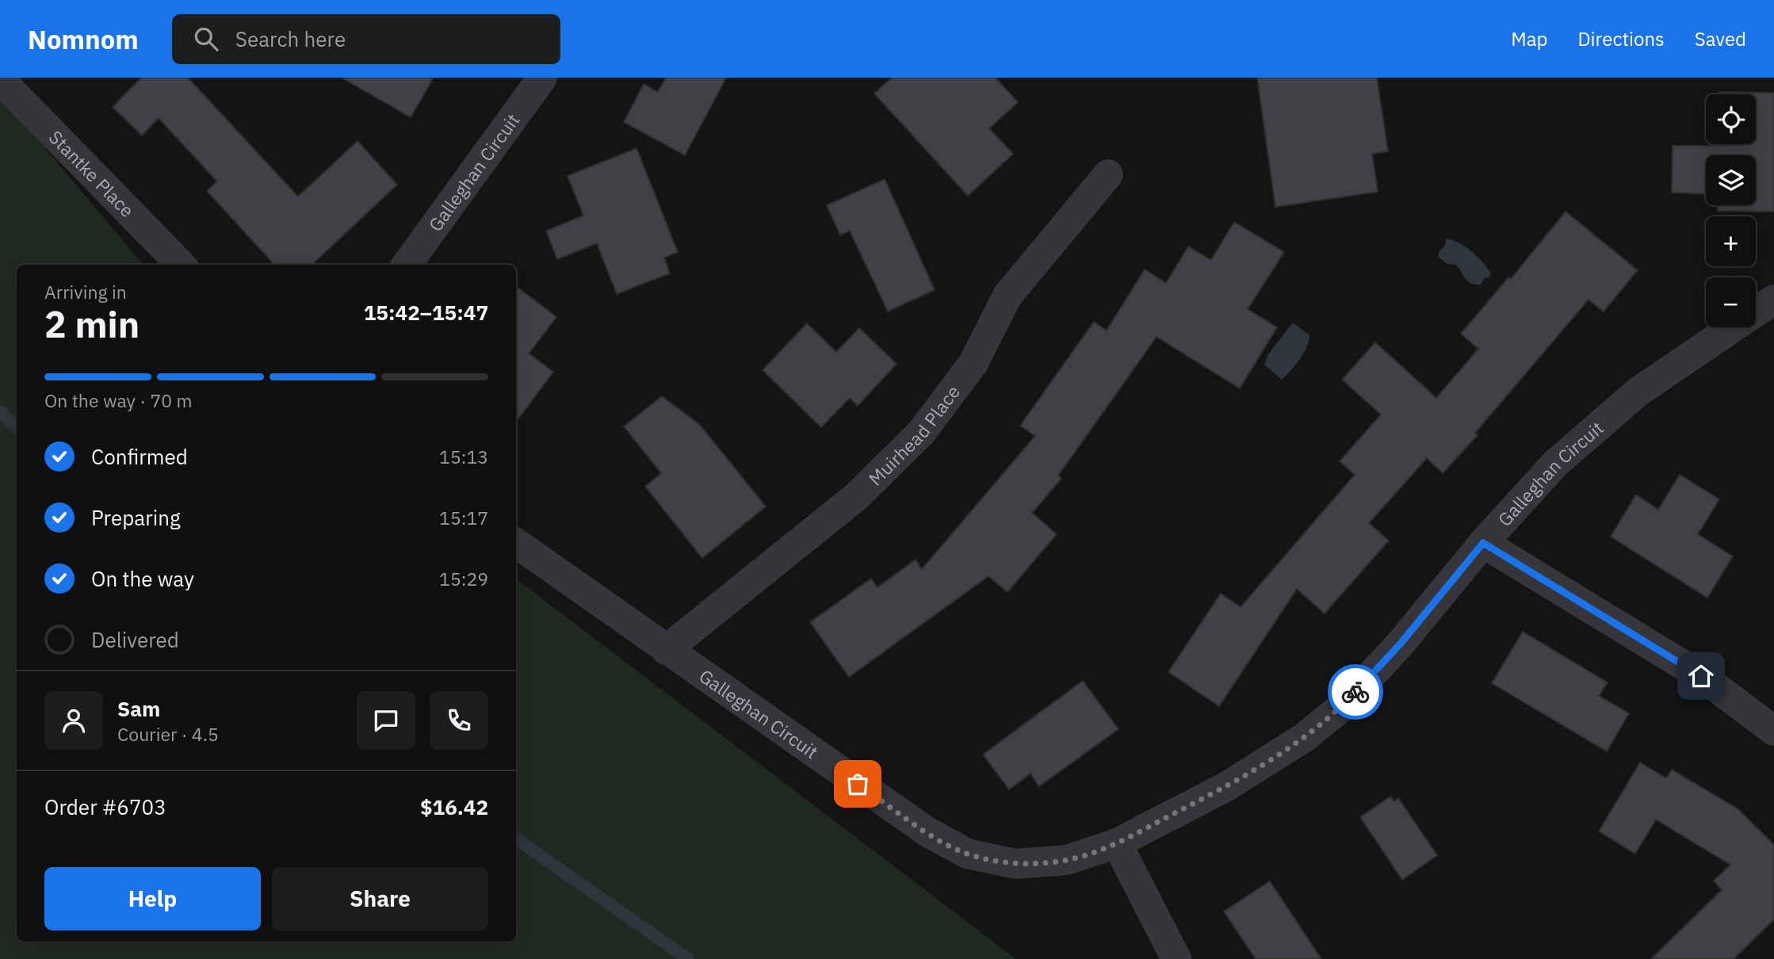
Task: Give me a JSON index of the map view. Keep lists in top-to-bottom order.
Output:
{
  "streets": {
    "street": ["Galleghan Circuit", "Stantke Place", "Muirhead Place"]
  },
  "crossings": [
    ["Galleghan Circuit", "Muirhead Place"]
  ],
  "page": {
    "header": "Nomnom",
    "search": "Search here",
    "nav": ["Map", "Directions", "Saved"],
    "map_buttons": ["+", "−"],
    "heading": ["2 min", "Arriving in", "15:42–15:47"],
    "panel": [
      "Sam",
      "Courier · 4.5",
      "Order #6703",
      "$16.42"
    ],
    "bar": "On the way · 70 m",
    "list": [
      ["Confirmed", "15:13"],
      ["Preparing", "15:17"],
      ["On the way", "15:29"],
      "Delivered"
    ],
    "buttons": ["Help", "Share"]
  }
}
